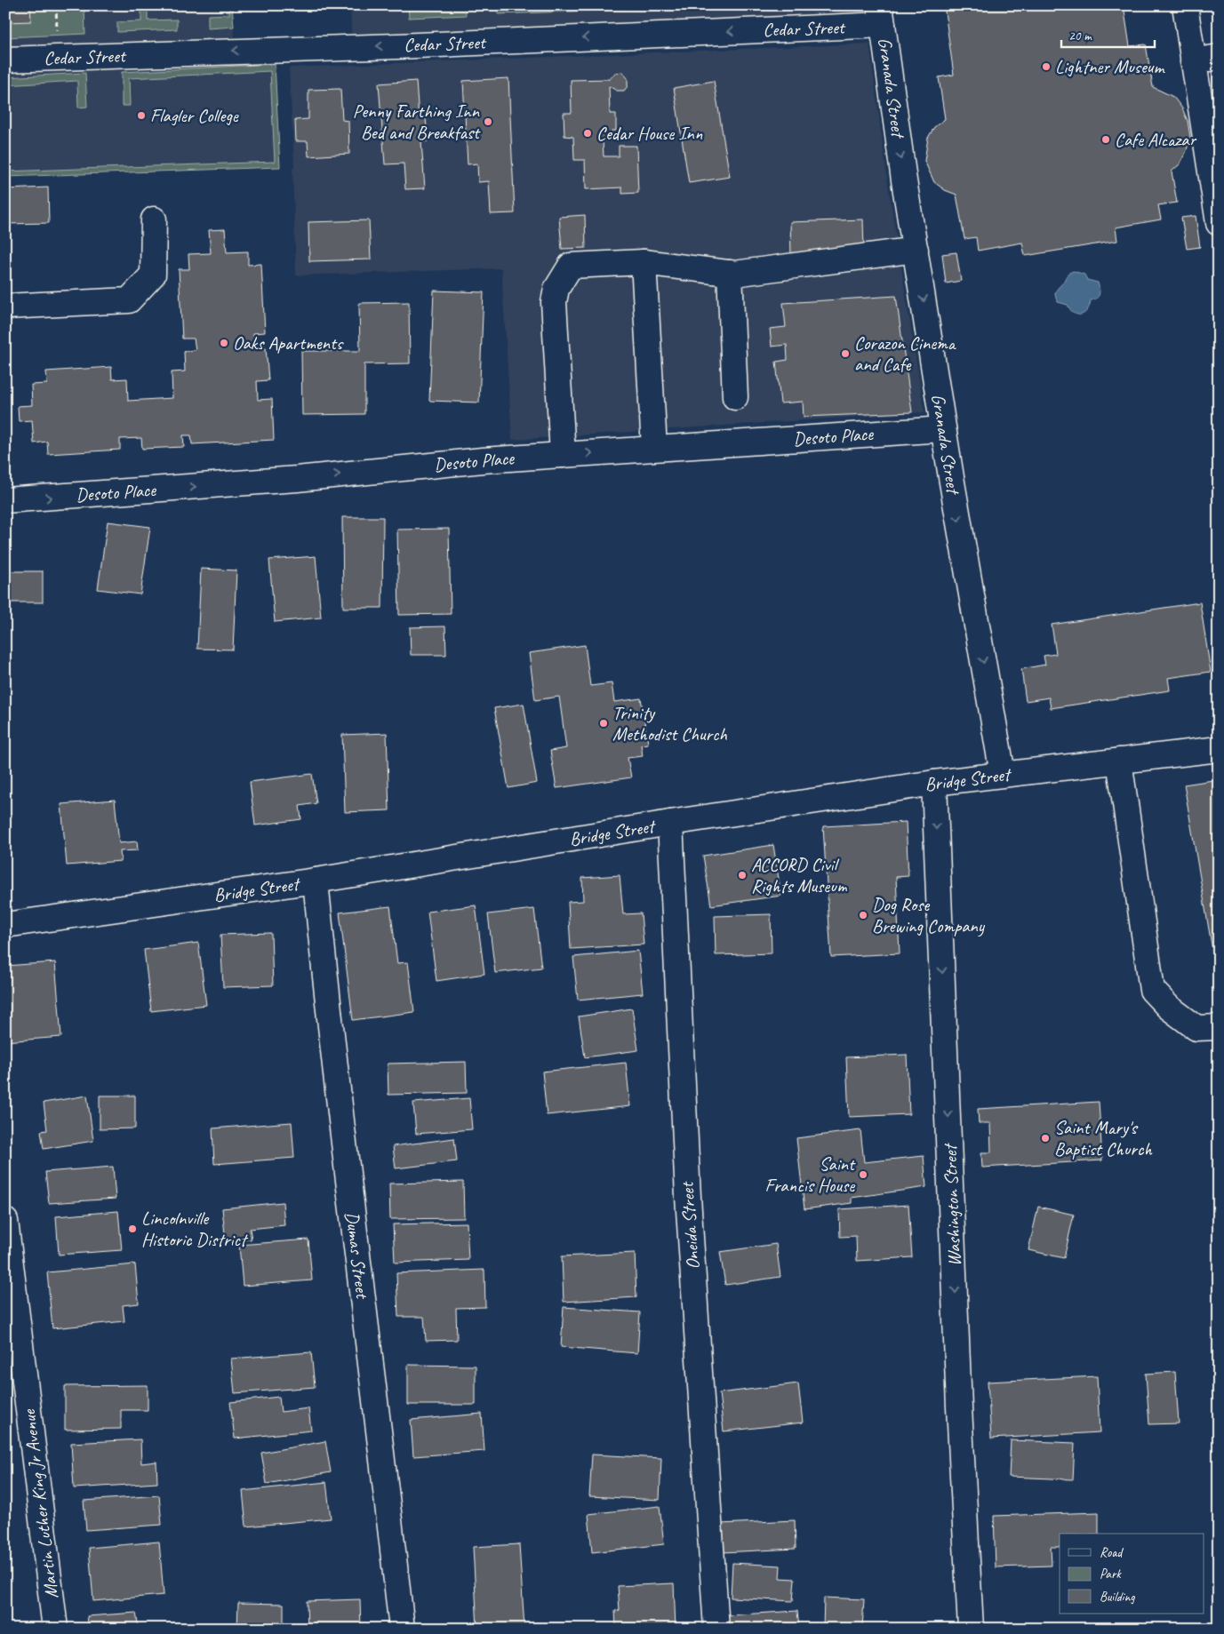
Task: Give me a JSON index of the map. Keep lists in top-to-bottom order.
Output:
{
  "streets": {
    "street": [
      "Cedar Street",
      "Granada Street",
      "Desoto Place",
      "Bridge Street",
      "Washington Street",
      "Oneida Street",
      "Dumas Street",
      "Martin Luther King Jr Avenue"
    ]
  },
  "crossings": [
    ["Cedar Street", "Granada Street"],
    ["Granada Street", "Desoto Place"],
    ["Granada Street", "Bridge Street"],
    ["Bridge Street", "Washington Street"],
    ["Bridge Street", "Oneida Street"],
    ["Bridge Street", "Dumas Street"]
  ],
  "one_way": [
    "Cedar Street",
    "Granada Street",
    "Desoto Place",
    "Washington Street"
  ],
  "places": [
    "Lightner Museum",
    "Flagler College",
    "Penny Farthing Inn Bed and Breakfast",
    "Cedar House Inn",
    "Cafe Alcazar",
    "Oaks Apartments",
    "Corazon Cinema and Cafe",
    "Trinity Methodist Church",
    "ACCORD Civil Rights Museum",
    "Dog Rose Brewing Company",
    "Saint Mary's Baptist Church",
    "Saint Francis House",
    "Lincolnville Historic District"
  ],
  "legend": ["Road", "Park", "Building"],
  "scale_bar": "20 m"
}
